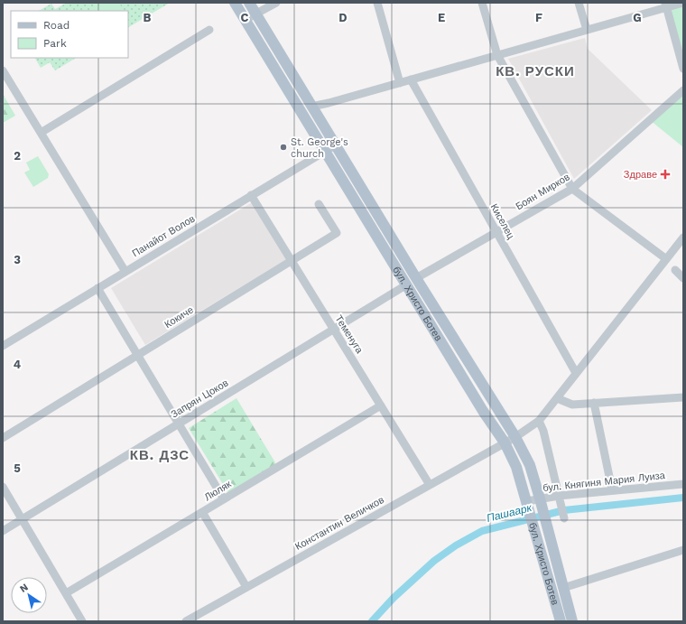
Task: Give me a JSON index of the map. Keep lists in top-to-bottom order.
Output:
{
  "streets": {
    "main road": ["бул. Христо Ботев"],
    "street": [
      "Боян Мирков",
      "Киселец",
      "Панайот Волов",
      "Кокиче",
      "Теменуга",
      "Запрян Цоков",
      "бул. Княгиня Мария Луиза",
      "Люляк",
      "Константин Величков"
    ]
  },
  "crossings": [
    ["Боян Мирков", "Киселец"],
    ["Боян Мирков", "бул. Христо Ботев"],
    ["Панайот Волов", "бул. Христо Ботев"],
    ["Панайот Волов", "Теменуга"],
    ["бул. Христо Ботев", "Запрян Цоков"],
    ["бул. Христо Ботев", "бул. Княгиня Мария Луиза"],
    ["бул. Христо Ботев", "Константин Величков"],
    ["Кокиче", "Теменуга"],
    ["Теменуга", "Запрян Цоков"],
    ["Теменуга", "Люляк"],
    ["Теменуга", "Константин Величков"]
  ],
  "districts": ["КВ. РУСКИ", "КВ. ДЗС"],
  "water": ["Пашаарк"],
  "places": {
    "other": ["St. George's church"],
    "health": ["Здраве"]
  },
  "legend": ["Road", "Park"],
  "north": "top left",
  "grid": {
    "columns": [
      "B",
      "C",
      "D",
      "E",
      "F",
      "G"
    ],
    "rows": [
      "2",
      "3",
      "4",
      "5"
    ]
  }
}
